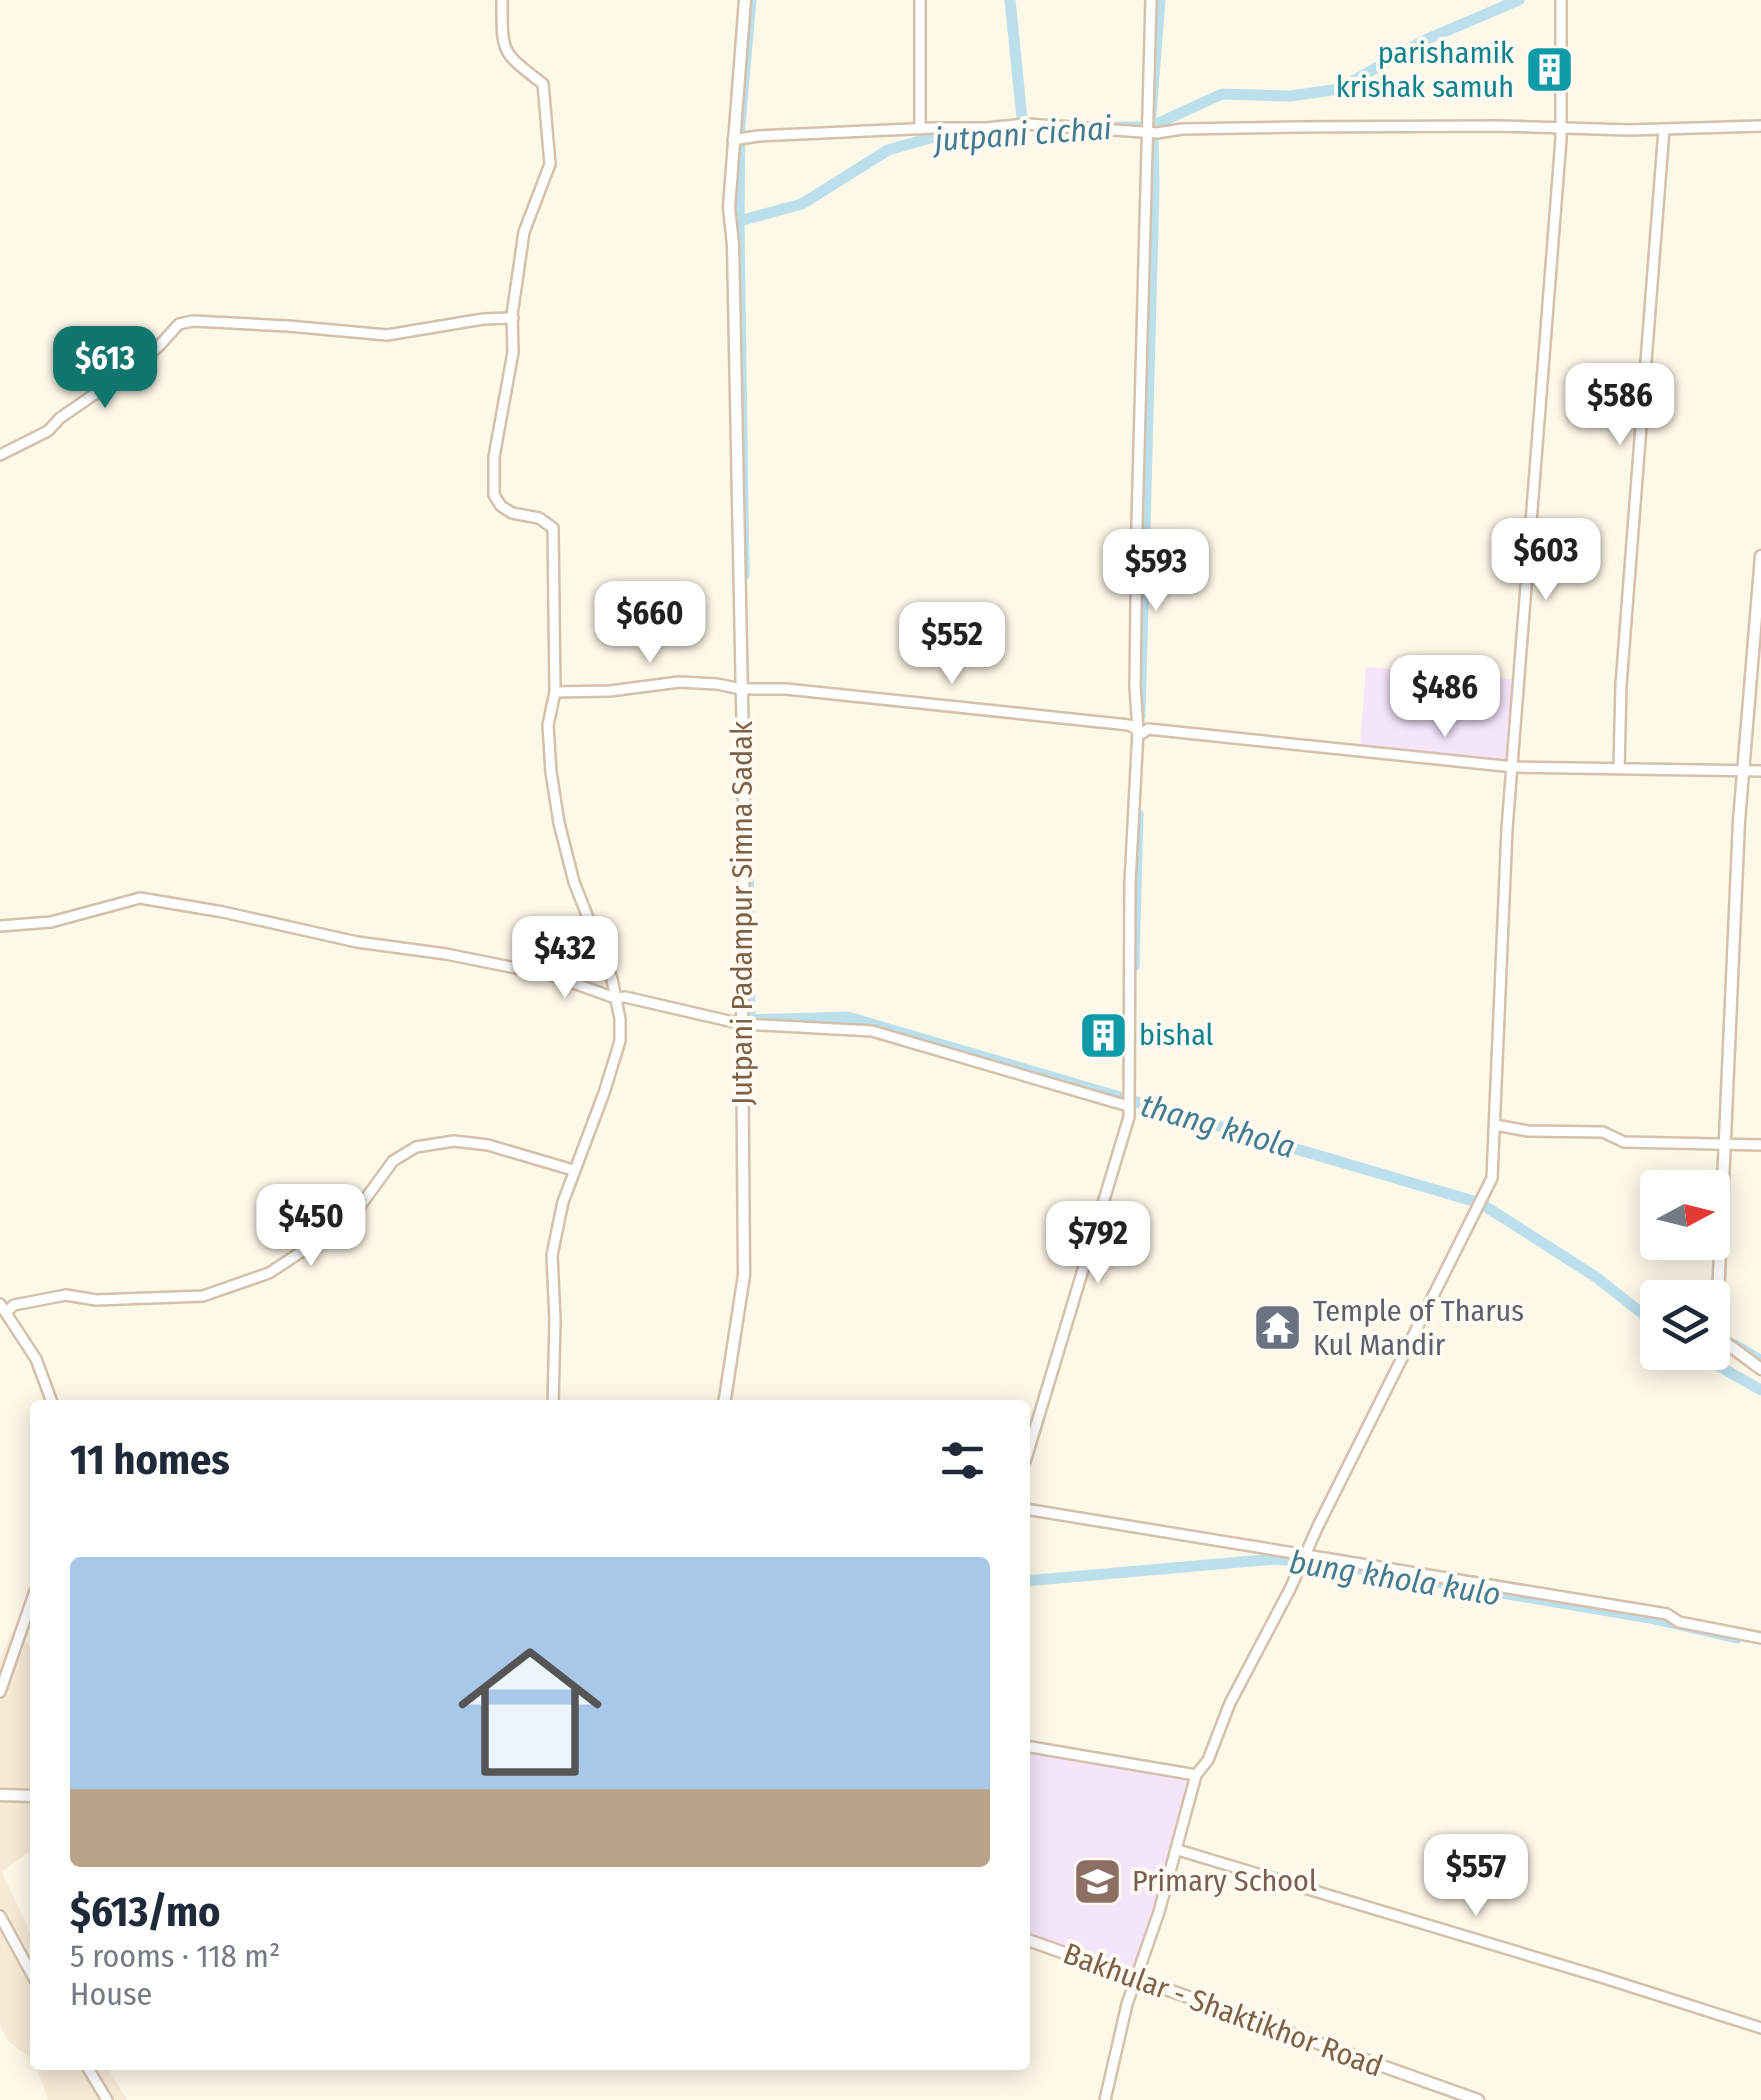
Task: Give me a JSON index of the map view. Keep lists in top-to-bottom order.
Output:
{
  "streets": {
    "street": ["Jutpani Padampur Simna Sadak", "Bakhular - Shaktikhor Road"]
  },
  "water": ["jutpani cichai", "thang khola", "bung khola kulo"],
  "places": {
    "building": ["parishamik krishak samuh", "bishal"],
    "temple": ["Temple of Tharus Kul Mandir"],
    "school or university": ["Primary School"]
  },
  "north": "right",
  "page": {
    "price": [
      "$613",
      "$586",
      "$603",
      "$593",
      "$660",
      "$552",
      "$486",
      "$432",
      "$450",
      "$792",
      "$557"
    ],
    "heading": "11 homes",
    "list": [
      {
        "name": "$613/mo",
        "note": "5 rooms · 118 m² · House"
      }
    ]
  }
}
